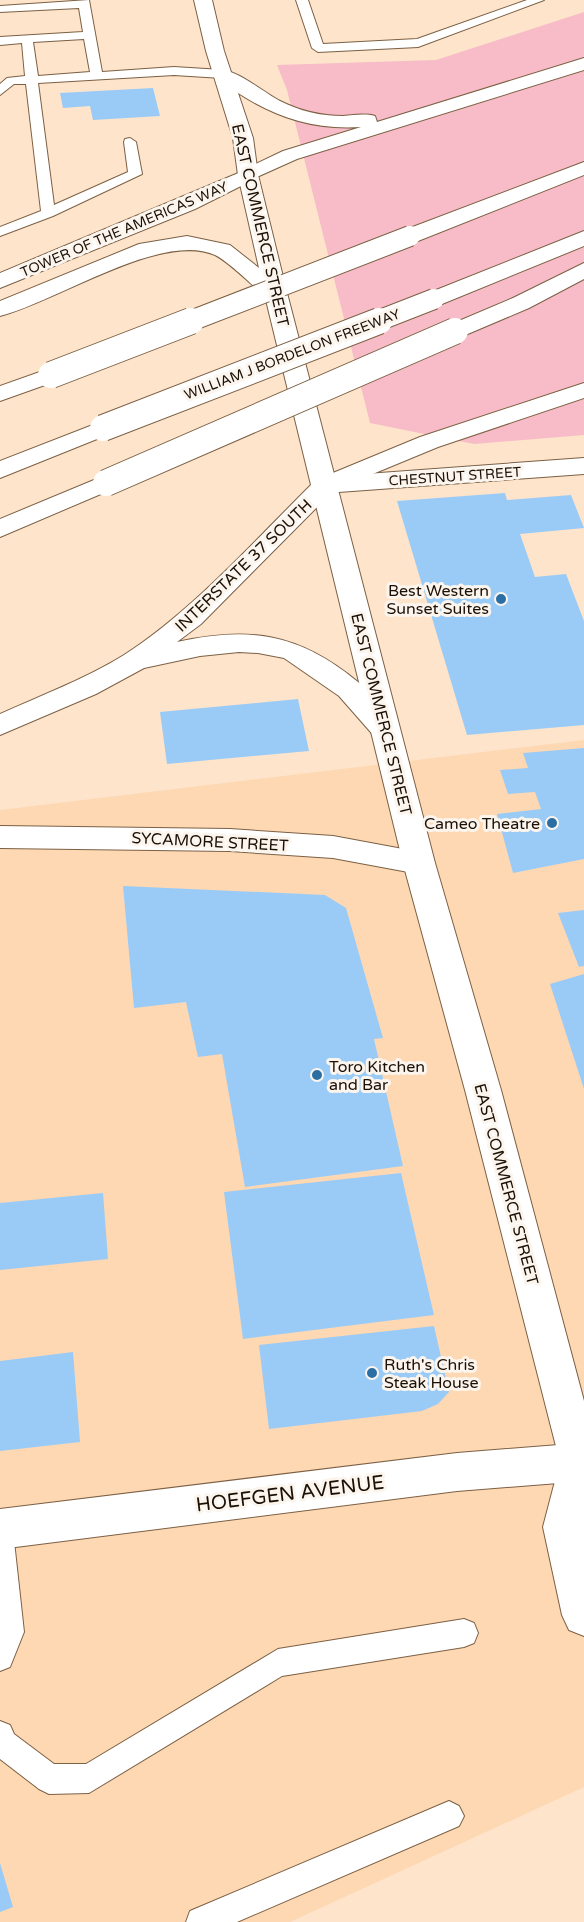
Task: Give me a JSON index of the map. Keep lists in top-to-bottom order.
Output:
{
  "streets": {
    "main road": [
      "EAST COMMERCE STREET",
      "TOWER OF THE AMERICAS WAY",
      "WILLIAM J BORDELON FREEWAY",
      "CHESTNUT STREET",
      "INTERSTATE 37 SOUTH",
      "SYCAMORE STREET",
      "HOEFGEN AVENUE"
    ]
  },
  "crossings": [
    ["EAST COMMERCE STREET", "TOWER OF THE AMERICAS WAY"],
    ["EAST COMMERCE STREET", "CHESTNUT STREET"],
    ["EAST COMMERCE STREET", "INTERSTATE 37 SOUTH"],
    ["EAST COMMERCE STREET", "SYCAMORE STREET"],
    ["EAST COMMERCE STREET", "HOEFGEN AVENUE"],
    ["CHESTNUT STREET", "INTERSTATE 37 SOUTH"]
  ],
  "places": [
    "Best Western Sunset Suites",
    "Cameo Theatre",
    "Toro Kitchen and Bar",
    "Ruth's Chris Steak House"
  ]
}
